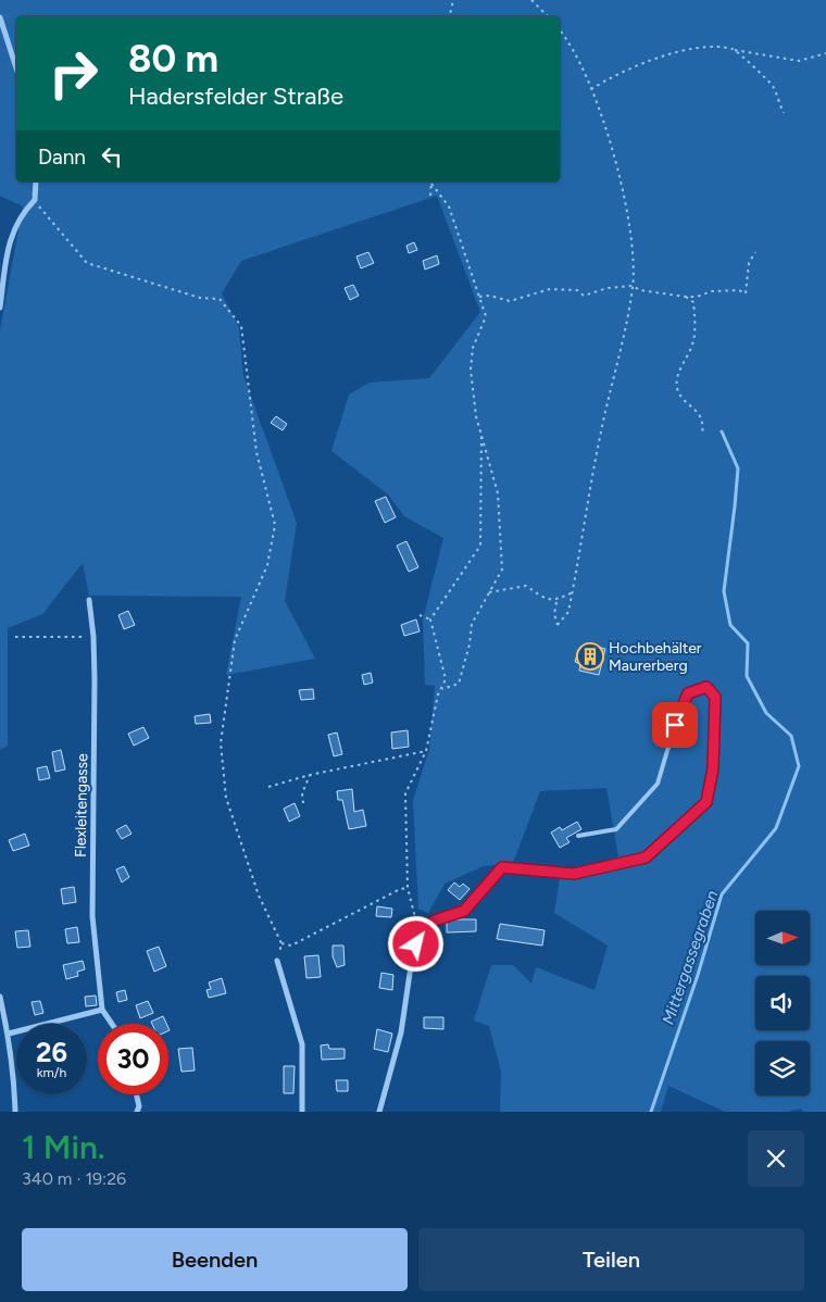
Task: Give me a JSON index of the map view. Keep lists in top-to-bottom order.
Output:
{
  "streets": {
    "street": ["Flexleitengasse"]
  },
  "water": ["Mittergassegraben"],
  "places": {
    "building": ["Hochbehälter Maurerberg"]
  },
  "north": "right",
  "page": {
    "turn": ["80 m", "Hadersfelder Straße"],
    "then": "Dann",
    "speed": "26 km/h",
    "limit": "30",
    "heading": ["1 Min.", "340 m · 19:26"],
    "buttons": ["Beenden", "Teilen"]
  }
}
